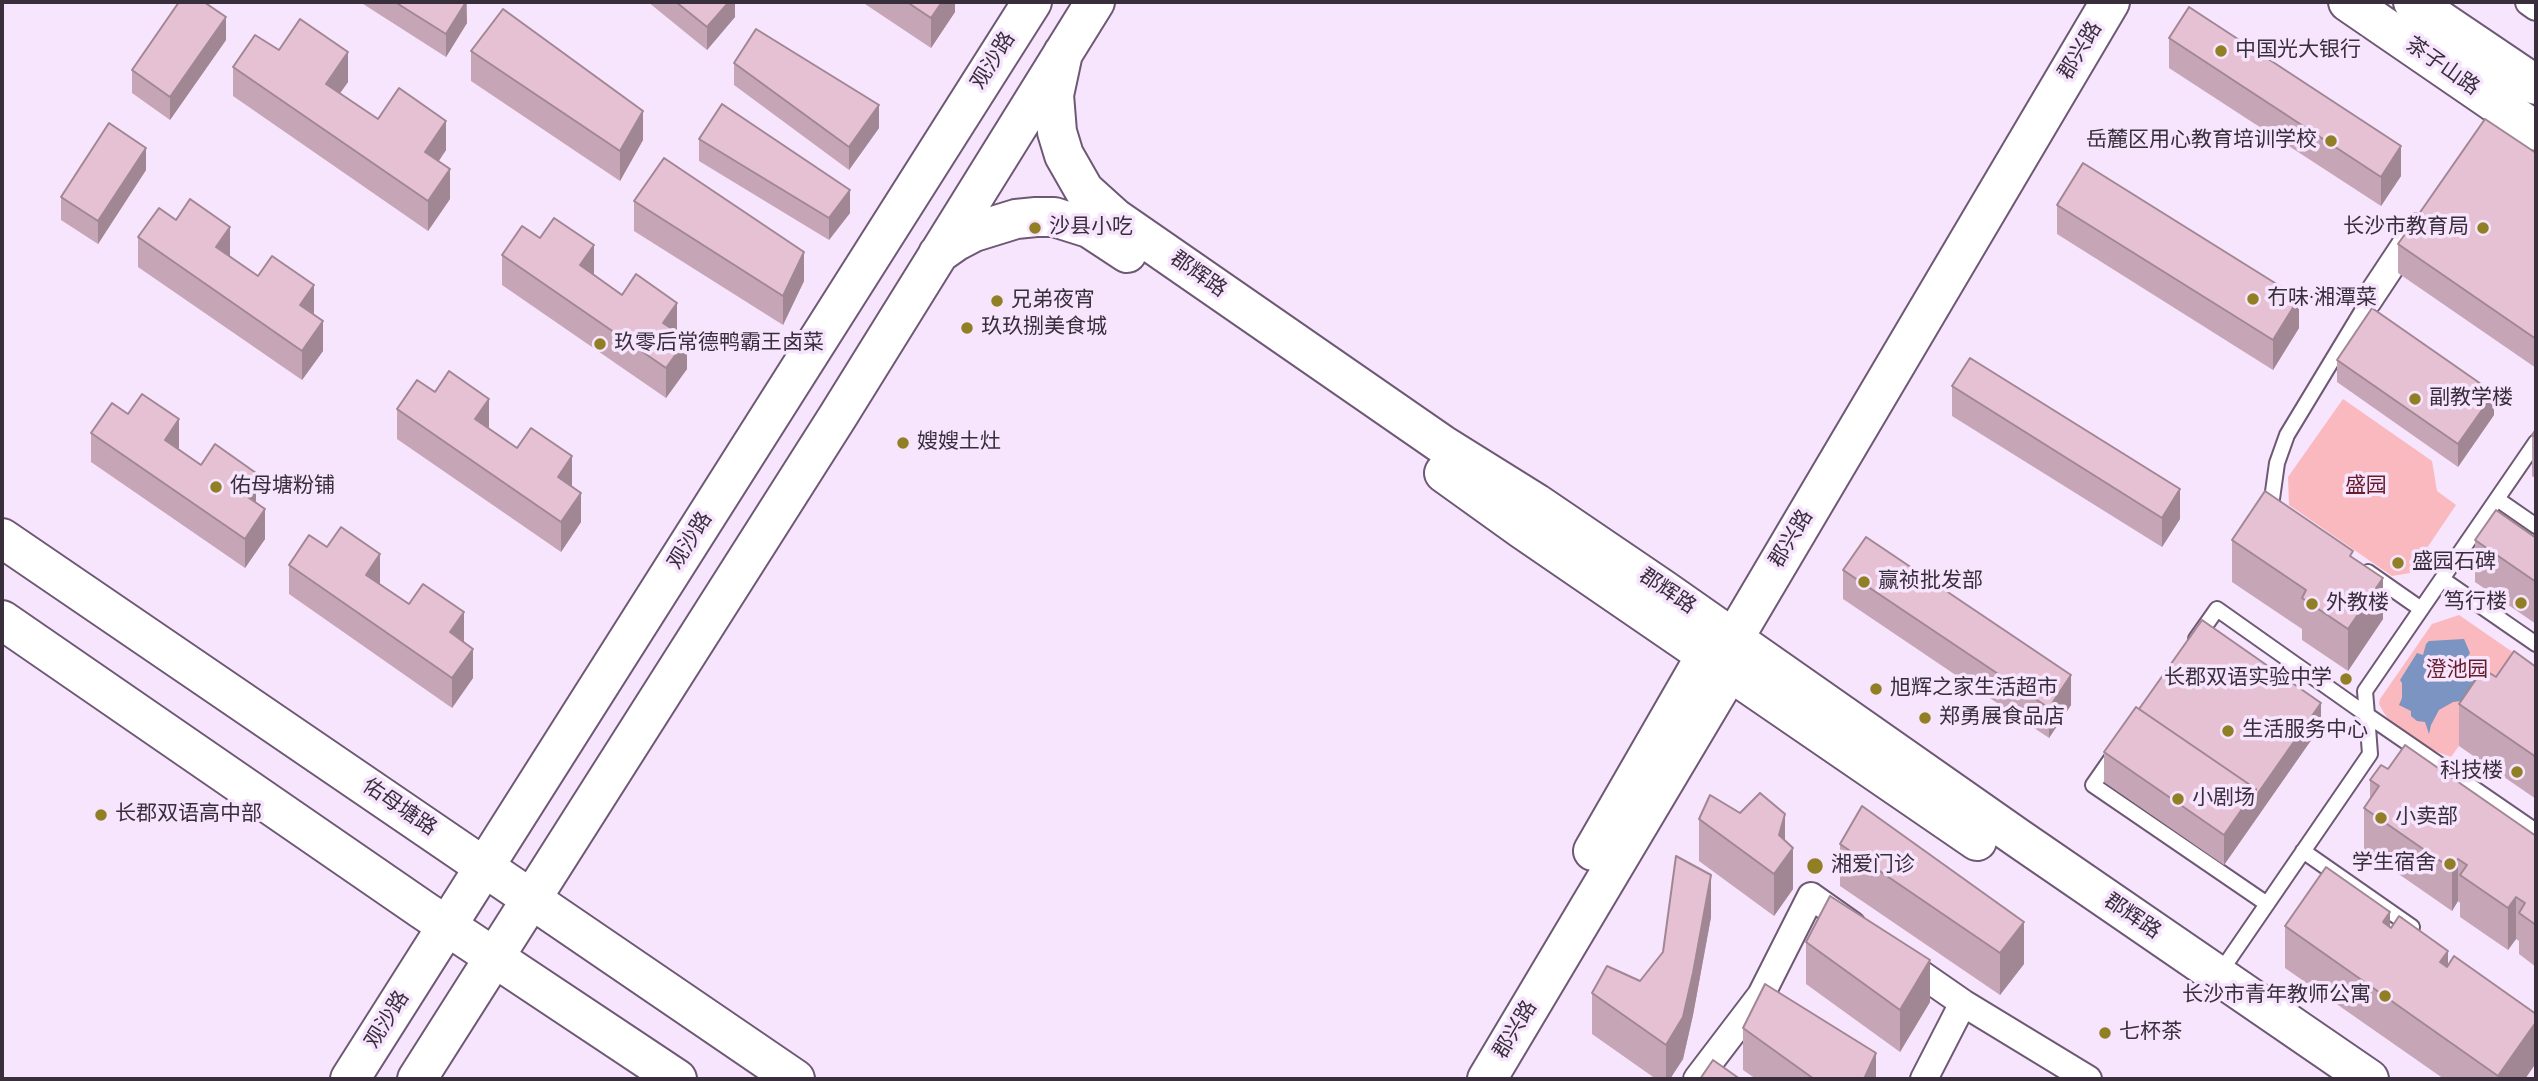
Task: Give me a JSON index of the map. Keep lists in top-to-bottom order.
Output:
{
  "streets": {
    "main road": [
      "郡兴路",
      "观沙路",
      "茶子山路",
      "郡辉路",
      "佑母塘路"
    ]
  },
  "crossings": [
    ["郡兴路", "郡辉路"],
    ["观沙路", "佑母塘路"]
  ],
  "parks": ["盛园", "澄池园"],
  "places": [
    "中国光大银行",
    "岳麓区用心教育培训学校",
    "沙县小吃",
    "长沙市教育局",
    "冇味·湘潭菜",
    "兄弟夜宵",
    "玖玖捌美食城",
    "玖零后常德鸭霸王卤菜",
    "副教学楼",
    "嫂嫂土灶",
    "佑母塘粉铺",
    "盛园石碑",
    "赢祯批发部",
    "笃行楼",
    "外教楼",
    "长郡双语实验中学",
    "旭辉之家生活超市",
    "郑勇展食品店",
    "生活服务中心",
    "科技楼",
    "小剧场",
    "长郡双语高中部",
    "小卖部",
    "学生宿舍",
    "湘爱门诊",
    "长沙市青年教师公寓",
    "七杯茶"
  ]
}
